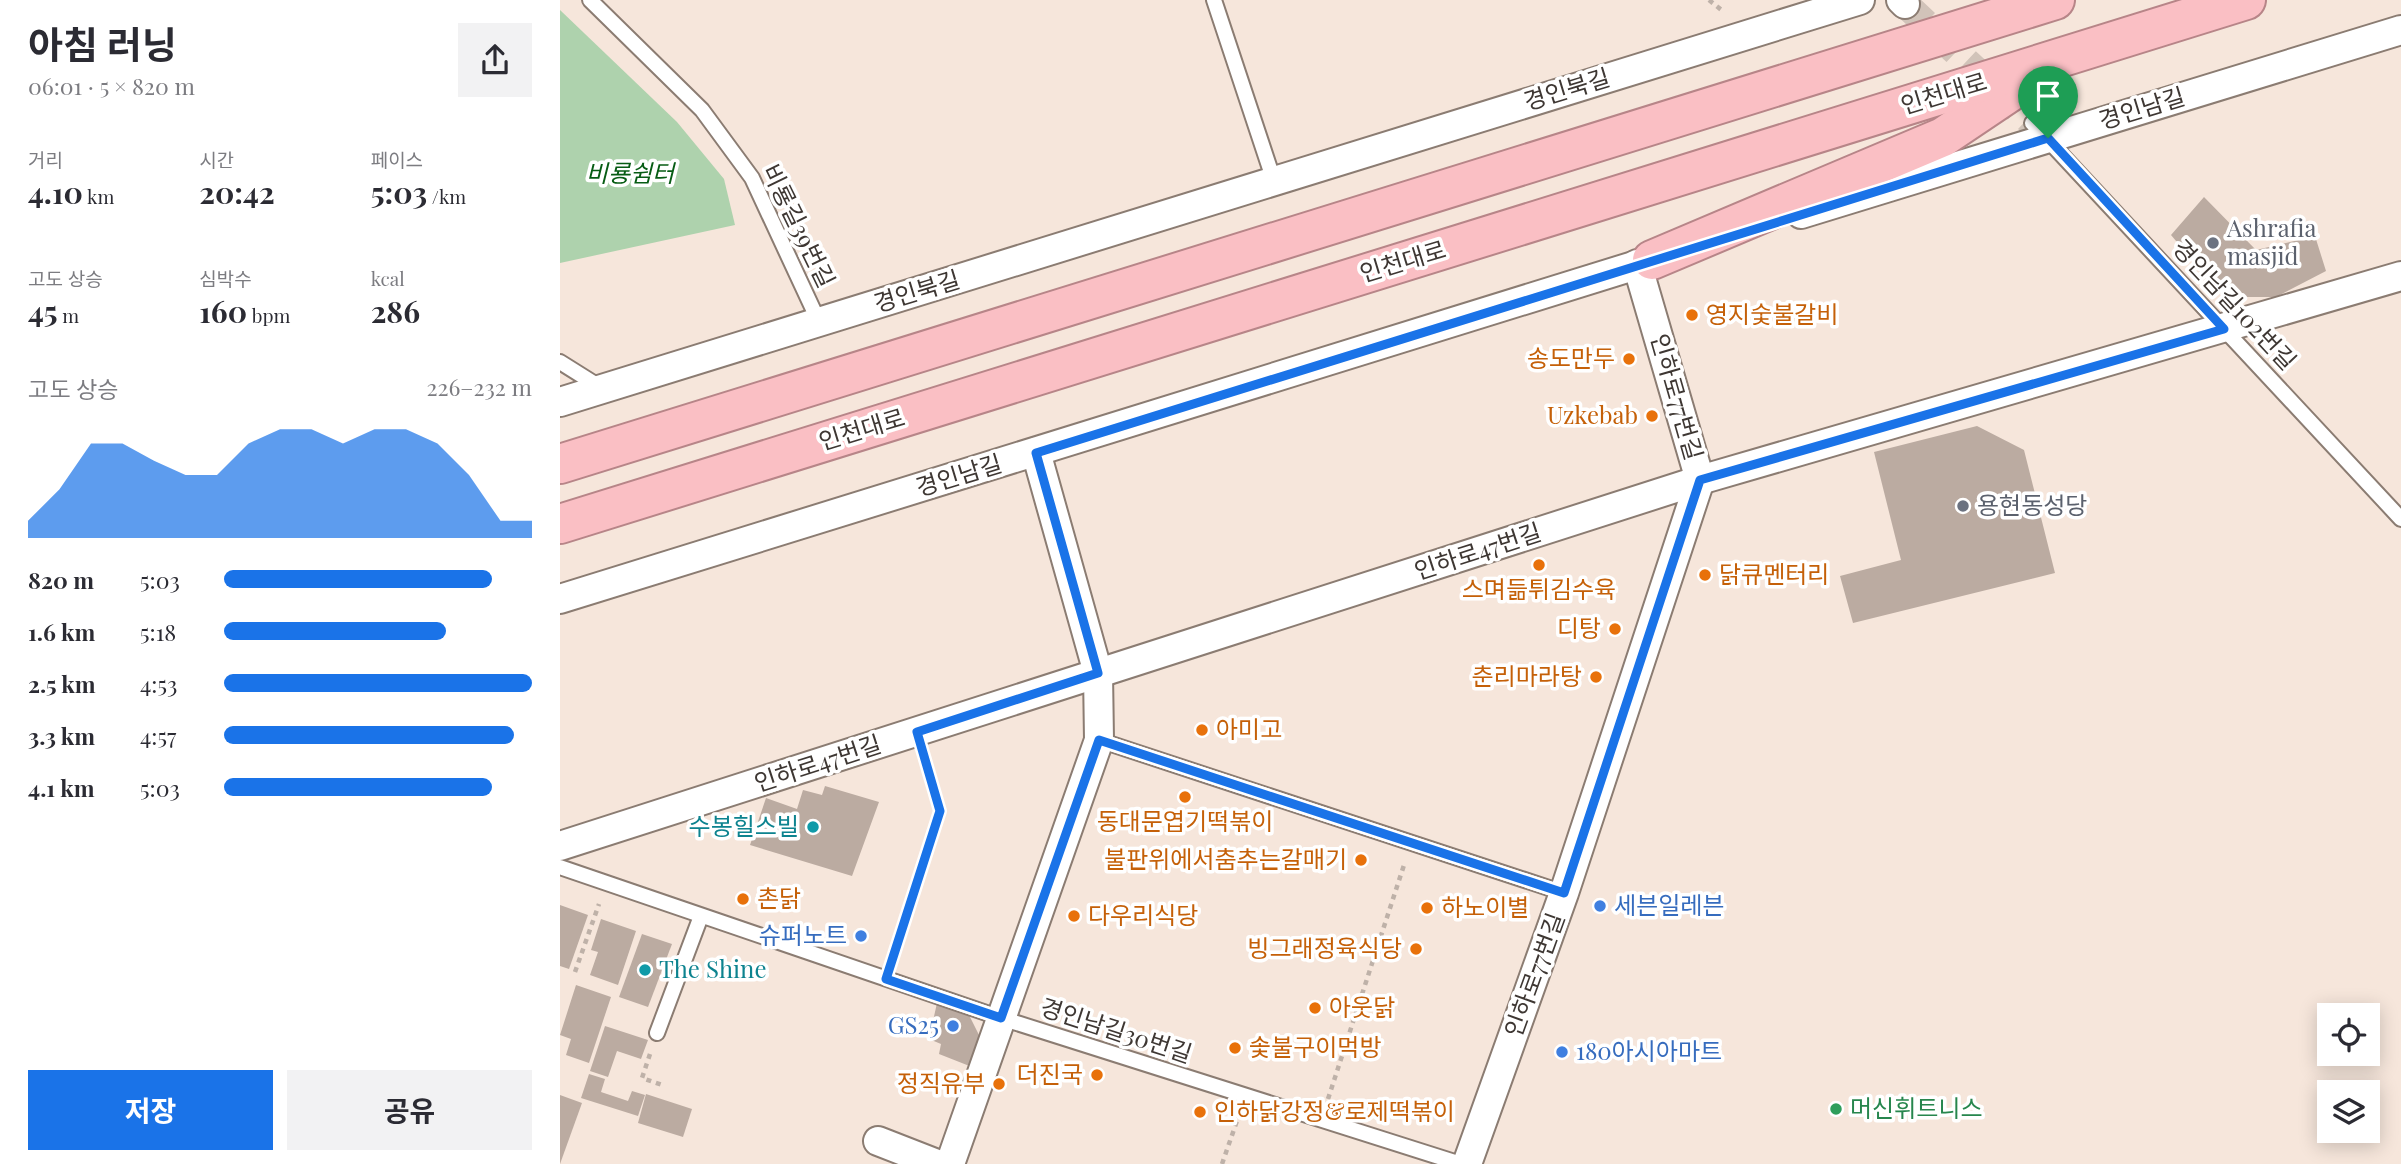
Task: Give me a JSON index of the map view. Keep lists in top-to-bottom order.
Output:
{
  "streets": {
    "highway": ["인천대로"],
    "street": [
      "경인북길",
      "경인남길",
      "인하로77번길",
      "인하로47번길"
    ],
    "lane": ["비룡길39번길", "경인남길102번길", "경인남길30번길"]
  },
  "crossings": [
    ["경인북길", "비룡길39번길"],
    ["경인남길", "경인남길102번길"],
    ["경인남길", "인하로77번길"],
    ["경인남길102번길", "인하로47번길"],
    ["인하로77번길", "인하로47번길"]
  ],
  "parks": ["비룡쉼터"],
  "places": [
    "Ashrafia masjid",
    "영지숯불갈비",
    "송도만두",
    "Uzkebab",
    "용현동성당",
    "스며듦튀김수육",
    "닭큐멘터리",
    "디탕",
    "춘리마라탕",
    "아미고",
    "동대문엽기떡볶이",
    "수봉힐스빌",
    "불판위에서춤추는갈매기",
    "촌닭",
    "세븐일레븐",
    "하노이별",
    "다우리식당",
    "슈퍼노트",
    "빙그래정육식당",
    "The Shine",
    "아웃닭",
    "GS25",
    "솣불구이먹방",
    "180아시아마트",
    "더진국",
    "정직유부",
    "머신휘트니스",
    "인하닭강정&로제떡볶이"
  ],
  "page": {
    "heading": ["아침 러닝", "06:01 · 5 × 820 m"],
    "stats": [
      ["거리", "4.10 km"],
      ["시간", "20:42"],
      ["페이스", "5:03 /km"],
      ["고도 상승", "45 m"],
      ["심박수", "160 bpm"],
      ["kcal", "286"]
    ],
    "chart": ["고도 상승", "226–232 m"],
    "list": [
      {
        "name": "820 m",
        "note": "5:03"
      },
      {
        "name": "1.6 km",
        "note": "5:18"
      },
      {
        "name": "2.5 km",
        "note": "4:53"
      },
      {
        "name": "3.3 km",
        "note": "4:57"
      },
      {
        "name": "4.1 km",
        "note": "5:03"
      }
    ],
    "buttons": ["저장", "공유"]
  }
}
